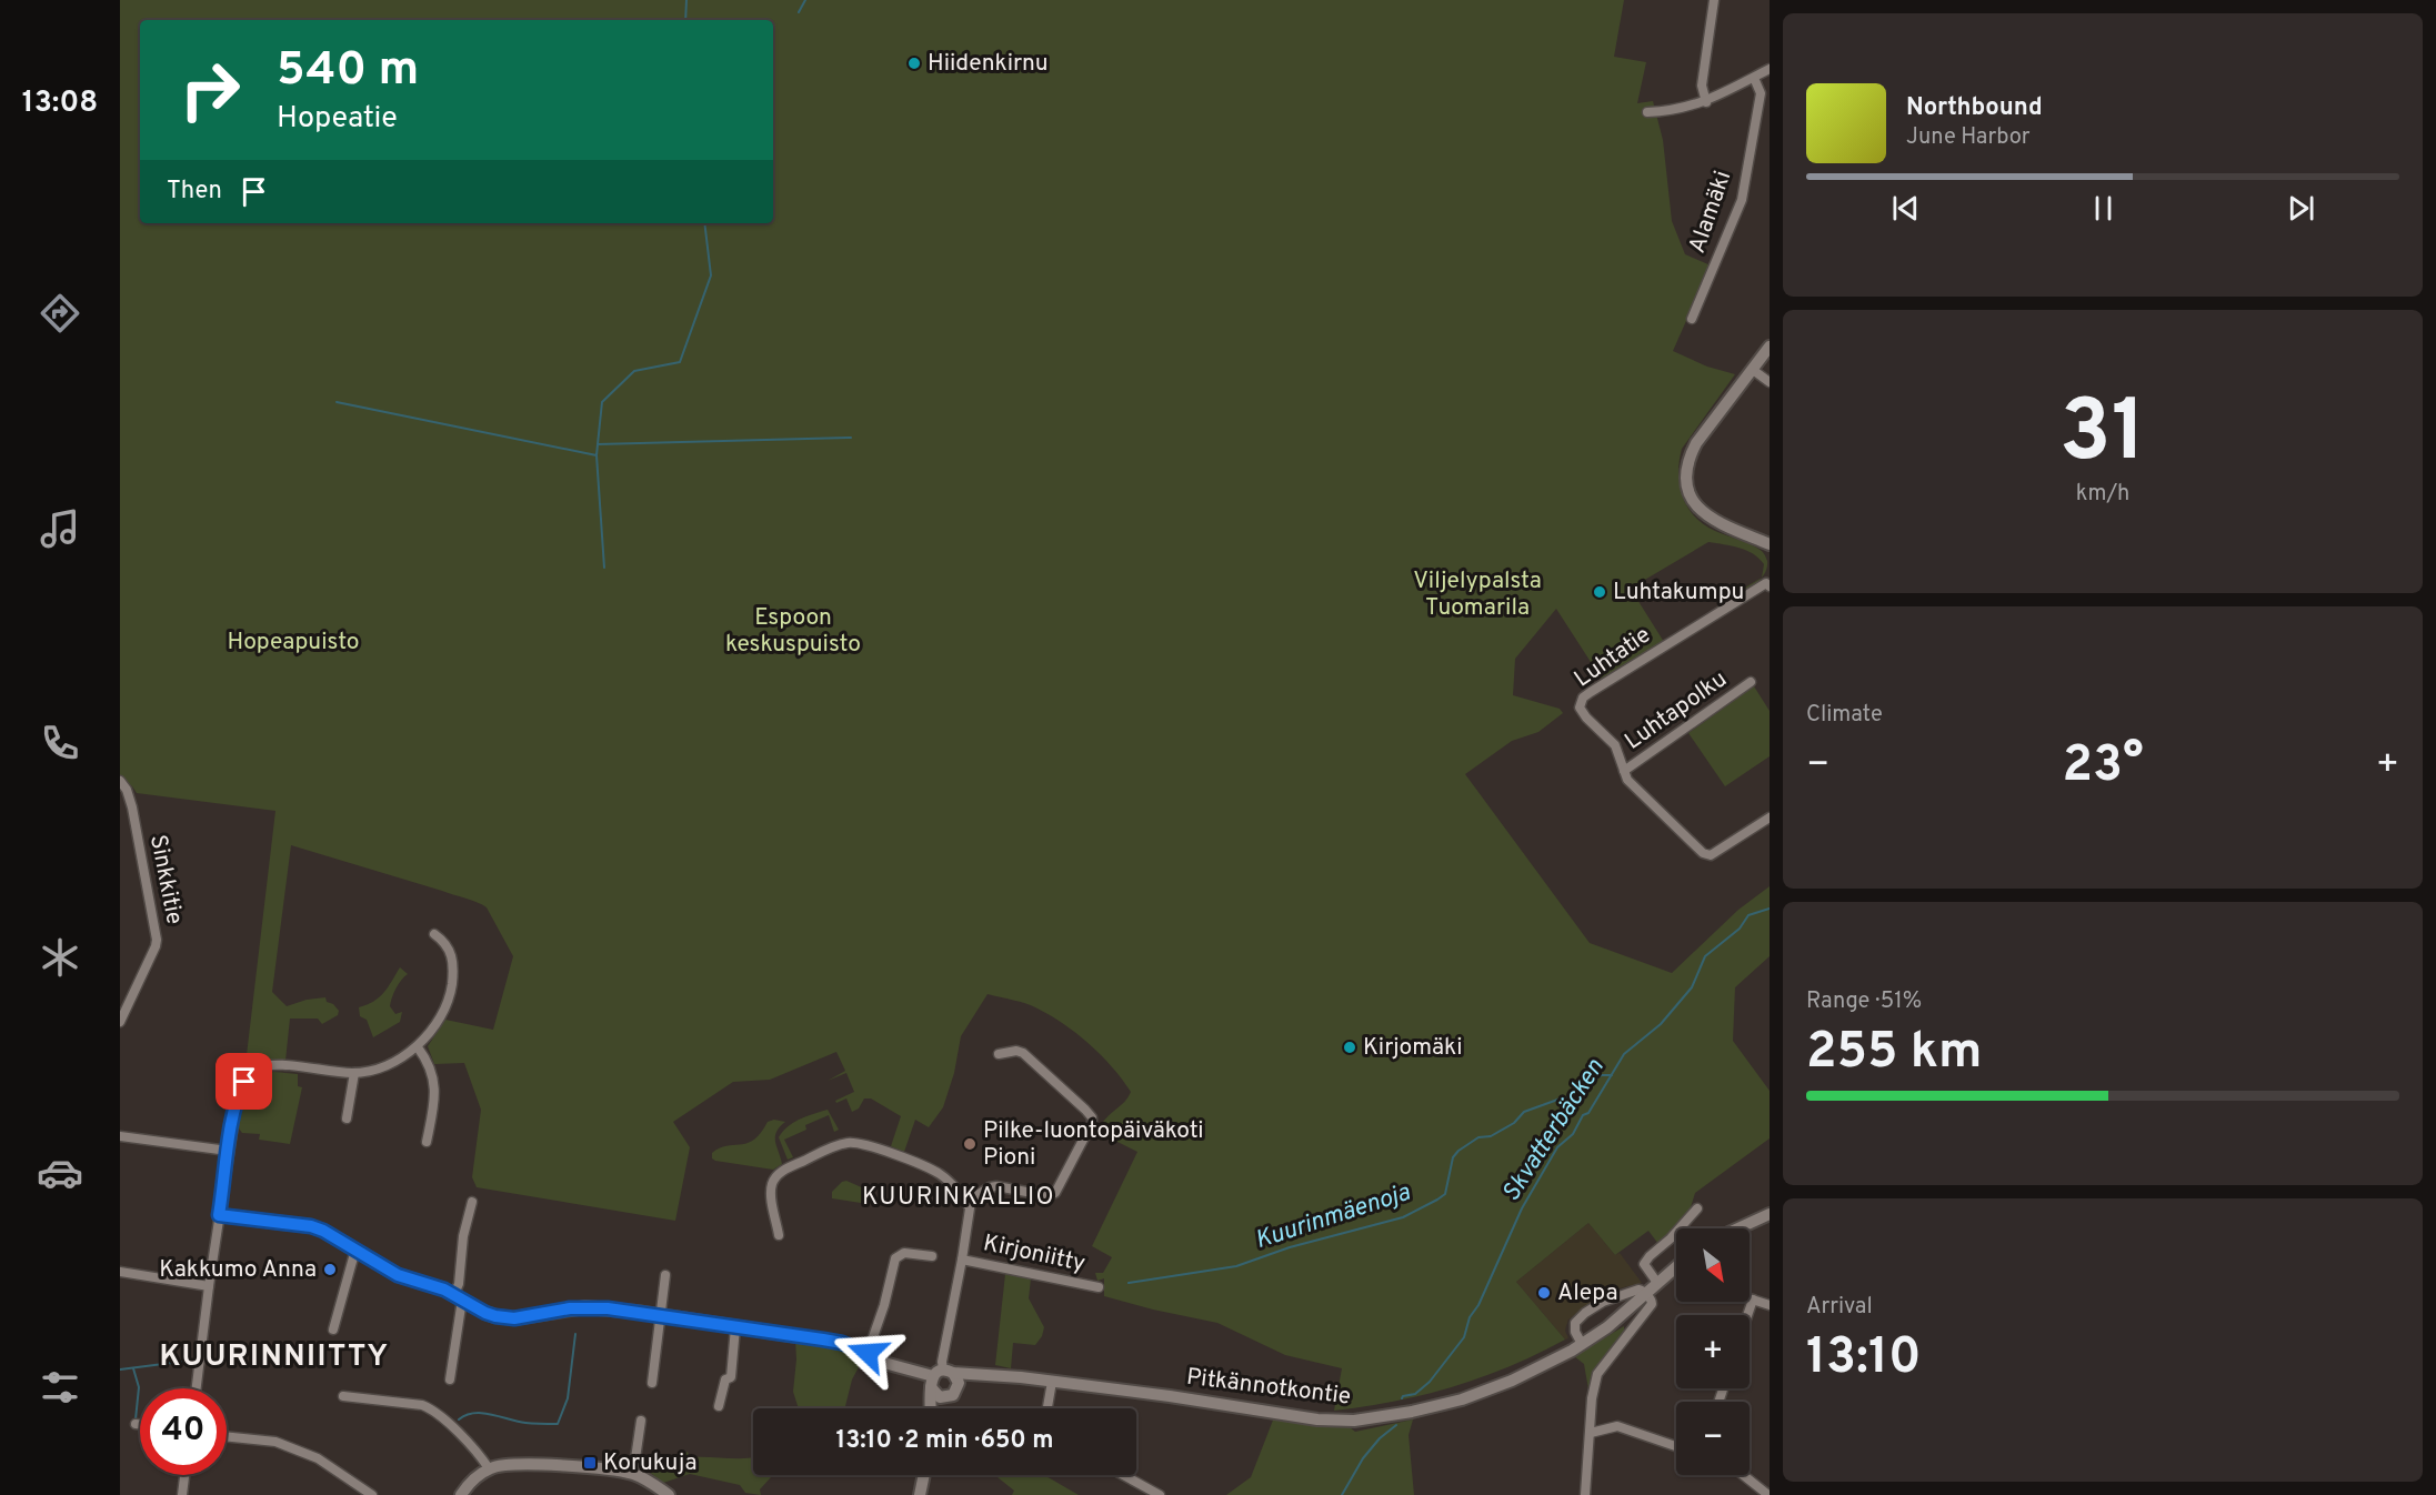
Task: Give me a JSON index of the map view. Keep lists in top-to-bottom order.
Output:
{
  "streets": {
    "street": [
      "Alamäki",
      "Luhtatie",
      "Luhtapolku",
      "Sinkkitie",
      "Kirjoniitty",
      "Pitkännotkontie"
    ]
  },
  "crossings": [
    ["Luhtatie", "Luhtapolku"]
  ],
  "districts": ["KUURINKALLIO", "KUURINNIITTY"],
  "water": ["Skvatterbäcken", "Kuurinmäenoja"],
  "parks": ["Viljelypalsta Tuomarila", "Espoon keskuspuisto", "Hopeapuisto"],
  "places": {
    "other": [
      "Hiidenkirnu",
      "Luhtakumpu",
      "Kirjomäki",
      "Pilke-luontopäiväkoti Pioni",
      "Kakkumo Anna",
      "Alepa"
    ],
    "transit": ["Korukuja"]
  },
  "north": "bottom right",
  "page": {
    "tabs": "13:08",
    "turn": ["540 m", "Hopeatie"],
    "song": ["Northbound", "June Harbor"],
    "then": "Then",
    "tile": [
      ["31", "km/h"],
      "Climate",
      ["Range · 51%", "255 km"],
      ["Arrival", "13:10"]
    ],
    "heat": ["−", "23°", "+"],
    "map_buttons": ["+", "−"],
    "limit": "40",
    "trip": "13:10 · 2 min · 650 m"
  }
}
